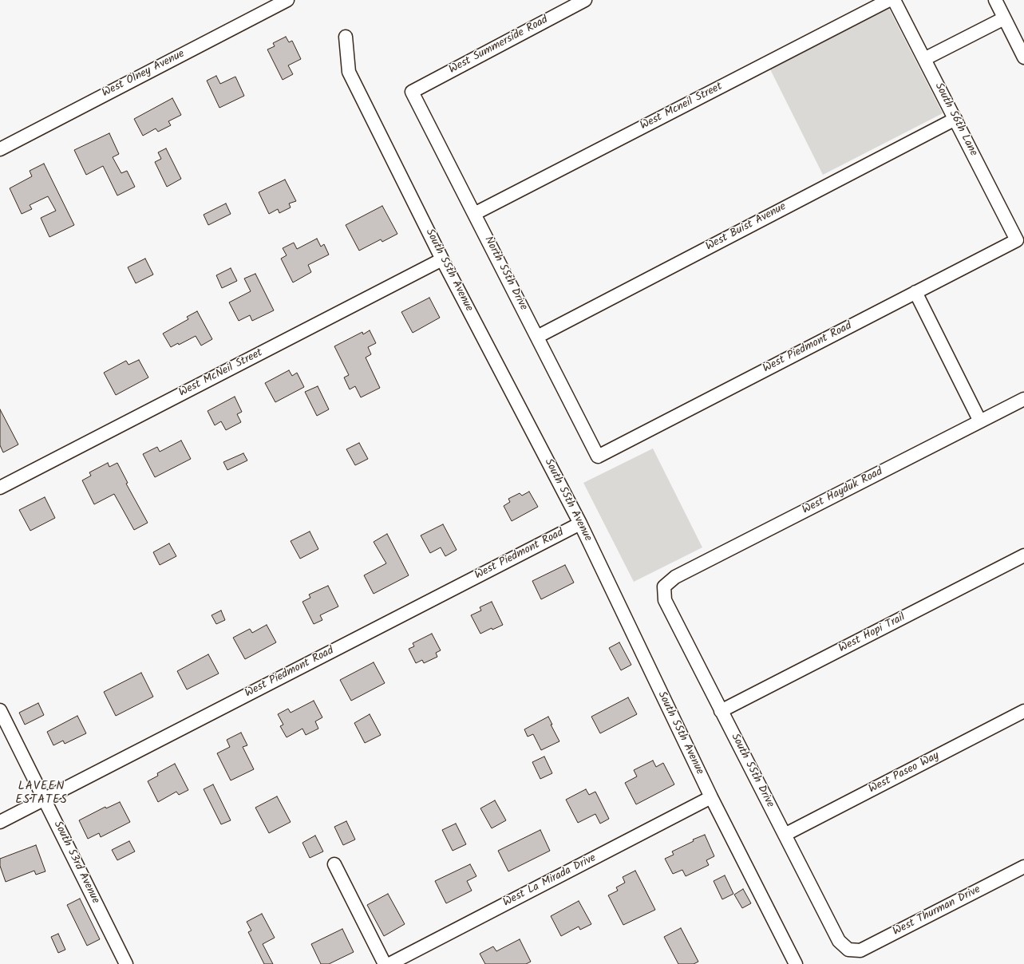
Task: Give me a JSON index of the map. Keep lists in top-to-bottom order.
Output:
{
  "streets": {
    "street": [
      "West Summerside Road",
      "West Olney Avenue",
      "West Mcneil Street",
      "South 56th Lane",
      "West Buist Avenue",
      "South 55th Avenue",
      "North 55th Drive",
      "West Piedmont Road",
      "West McNeil Street",
      "West Hayduk Road",
      "West Hopi Trail",
      "South 55th Drive",
      "West Paseo Way",
      "South 53rd Avenue",
      "West La Mirada Drive",
      "West Thurman Drive"
    ]
  },
  "crossings": [
    ["West Summerside Road", "North 55th Drive"],
    ["West Mcneil Street", "North 55th Drive"],
    ["South 56th Lane", "West Buist Avenue"],
    ["South 56th Lane", "West Piedmont Road"],
    ["West Buist Avenue", "North 55th Drive"],
    ["South 55th Avenue", "West Piedmont Road"],
    ["South 55th Avenue", "West McNeil Street"],
    ["South 55th Avenue", "West La Mirada Drive"],
    ["North 55th Drive", "West Piedmont Road"],
    ["West Piedmont Road", "South 53rd Avenue"],
    ["West Hayduk Road", "South 55th Drive"],
    ["West Hopi Trail", "South 55th Drive"],
    ["South 55th Drive", "West Paseo Way"],
    ["South 55th Drive", "West Thurman Drive"]
  ],
  "districts": ["LAVEEN ESTATES"]
}
